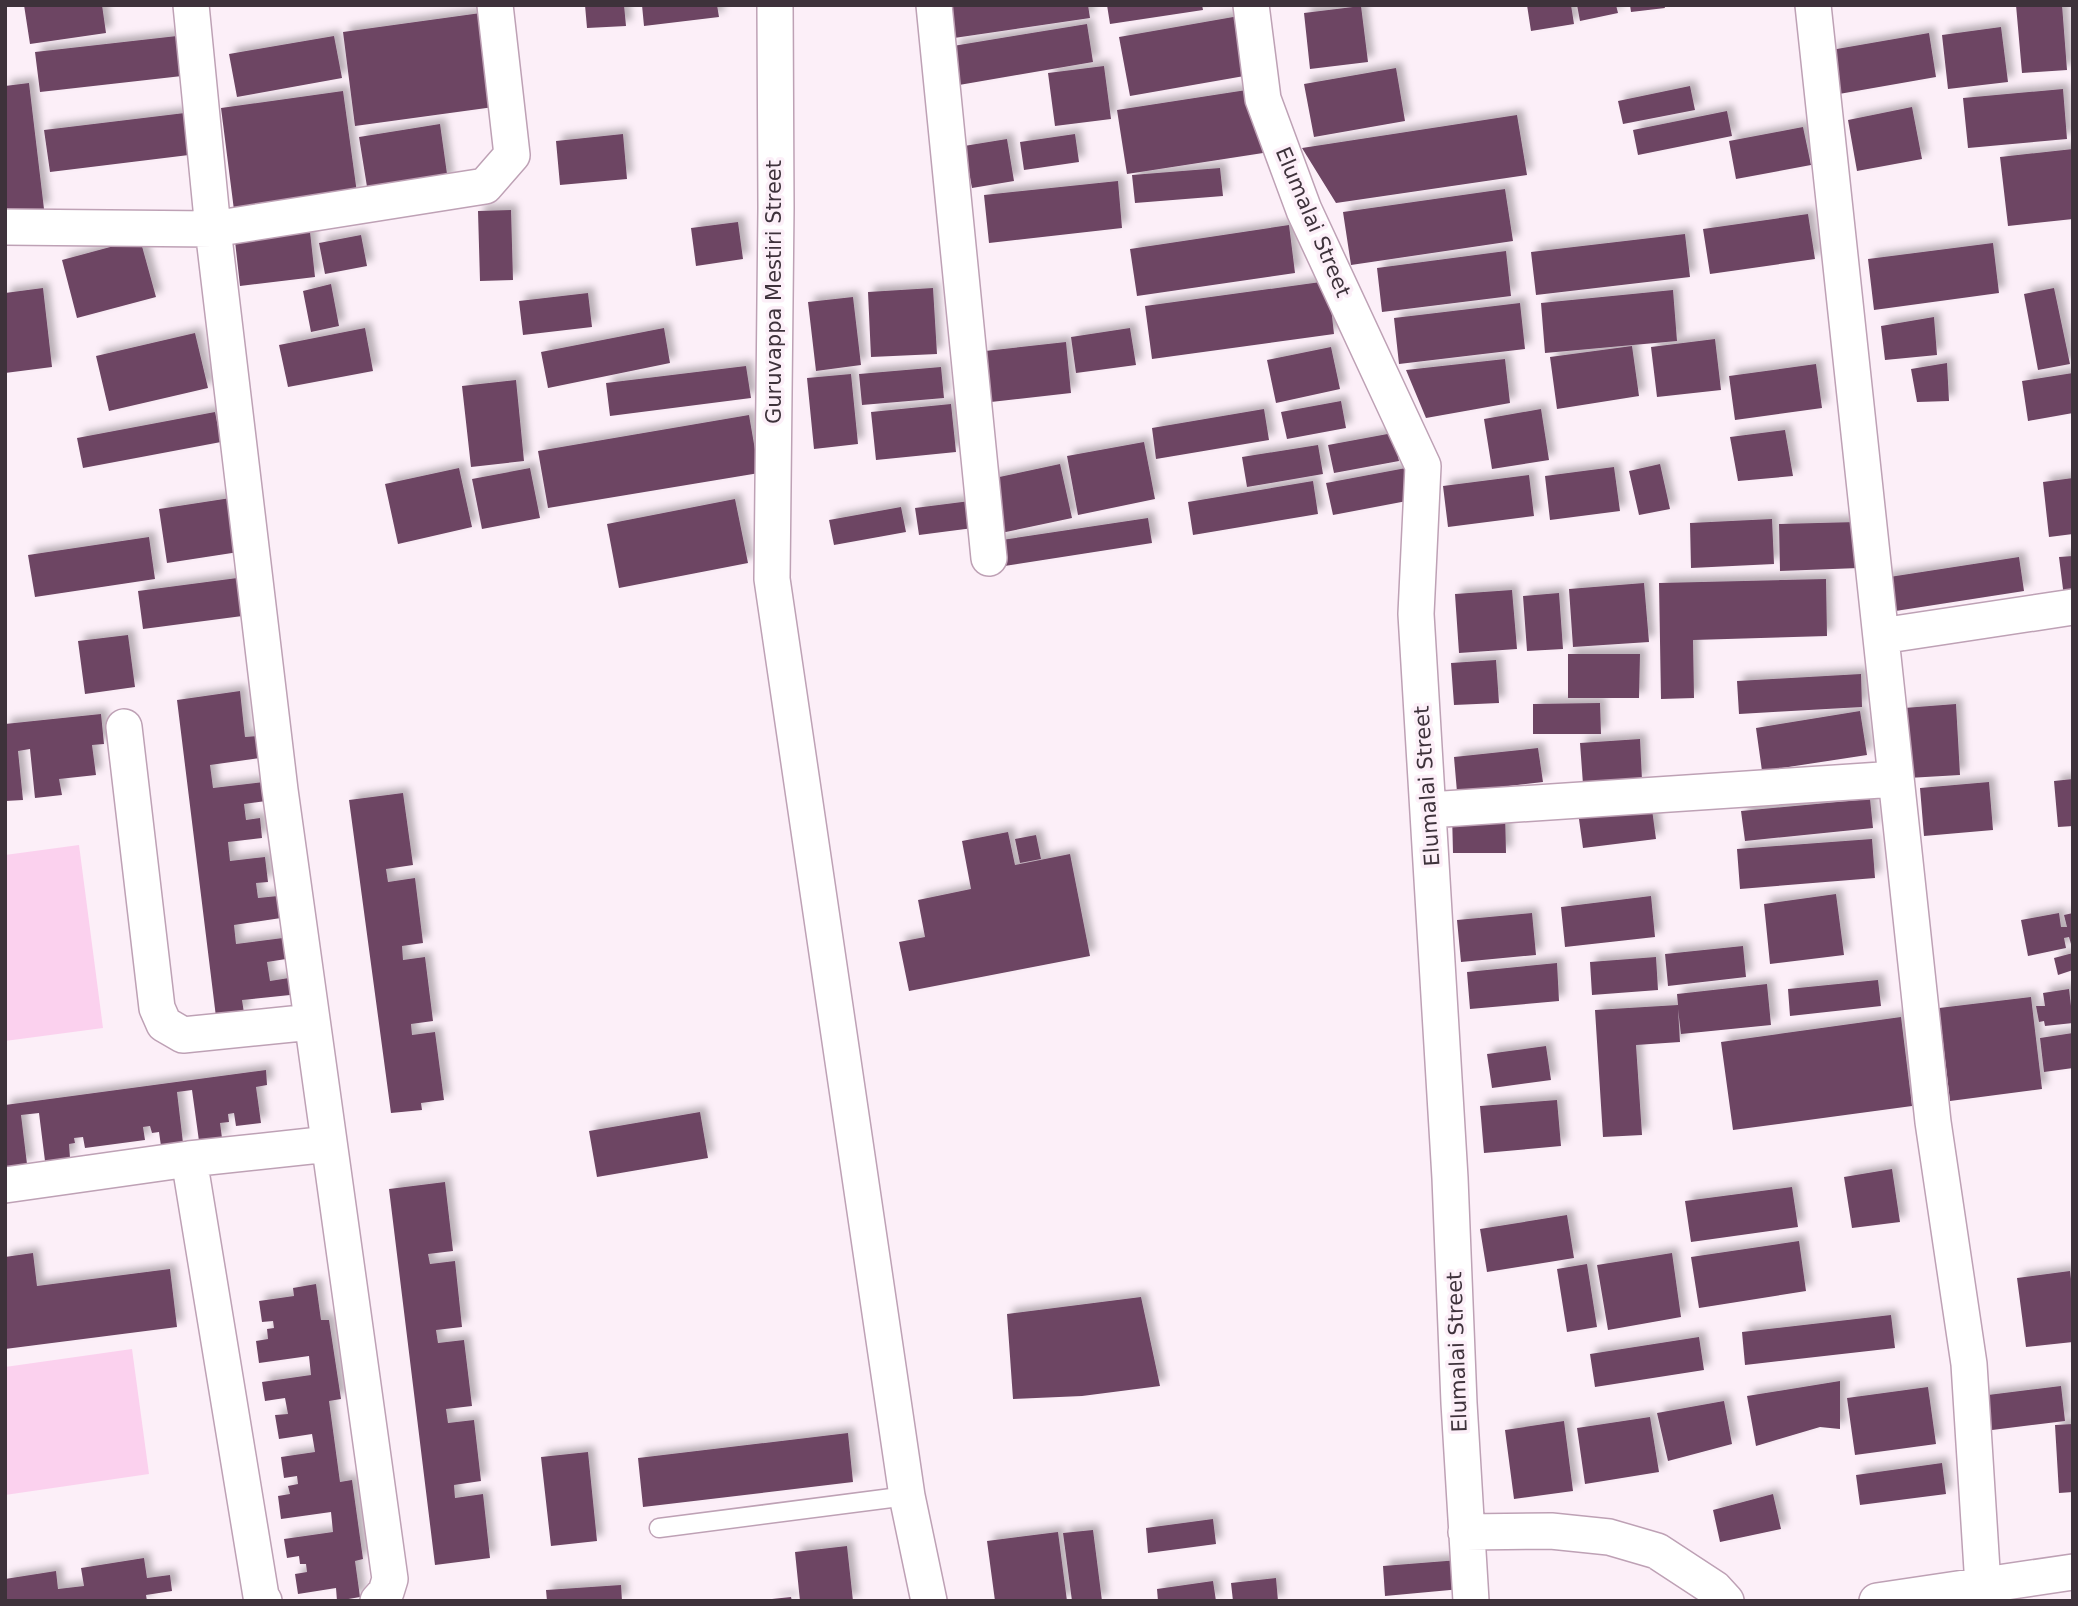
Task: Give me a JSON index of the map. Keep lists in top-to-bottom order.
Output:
{
  "streets": {
    "street": ["Elumalai Street", "Guruvappa Mestiri Street"]
  }
}
